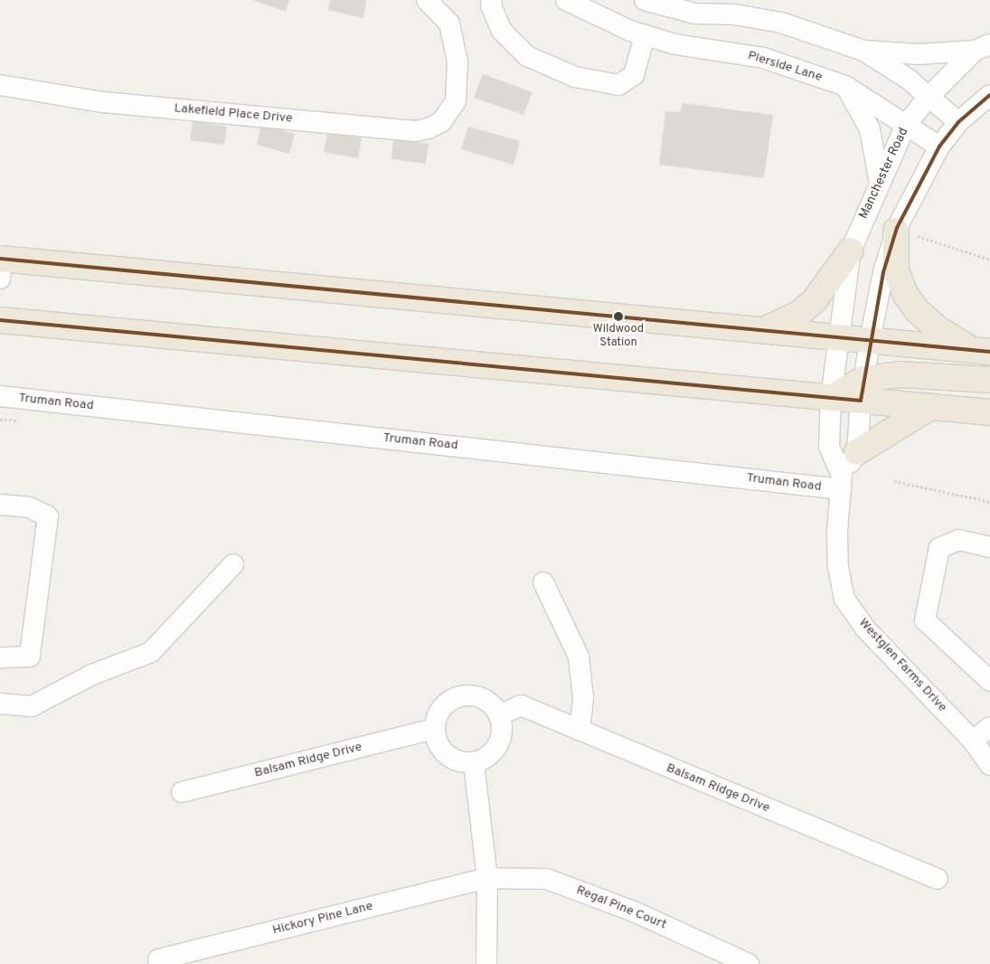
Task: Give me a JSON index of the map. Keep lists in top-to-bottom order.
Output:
{
  "streets": {
    "street": [
      "Pierside Lane",
      "Lakefield Place Drive",
      "Manchester Road",
      "Truman Road",
      "Westglen Farms Drive",
      "Balsam Ridge Drive",
      "Regal Pine Court",
      "Hickory Pine Lane"
    ]
  },
  "crossings": [
    ["Pierside Lane", "Manchester Road"],
    ["Manchester Road", "Westglen Farms Drive"],
    ["Truman Road", "Westglen Farms Drive"],
    ["Regal Pine Court", "Hickory Pine Lane"]
  ],
  "places": ["Wildwood Station"]
}
